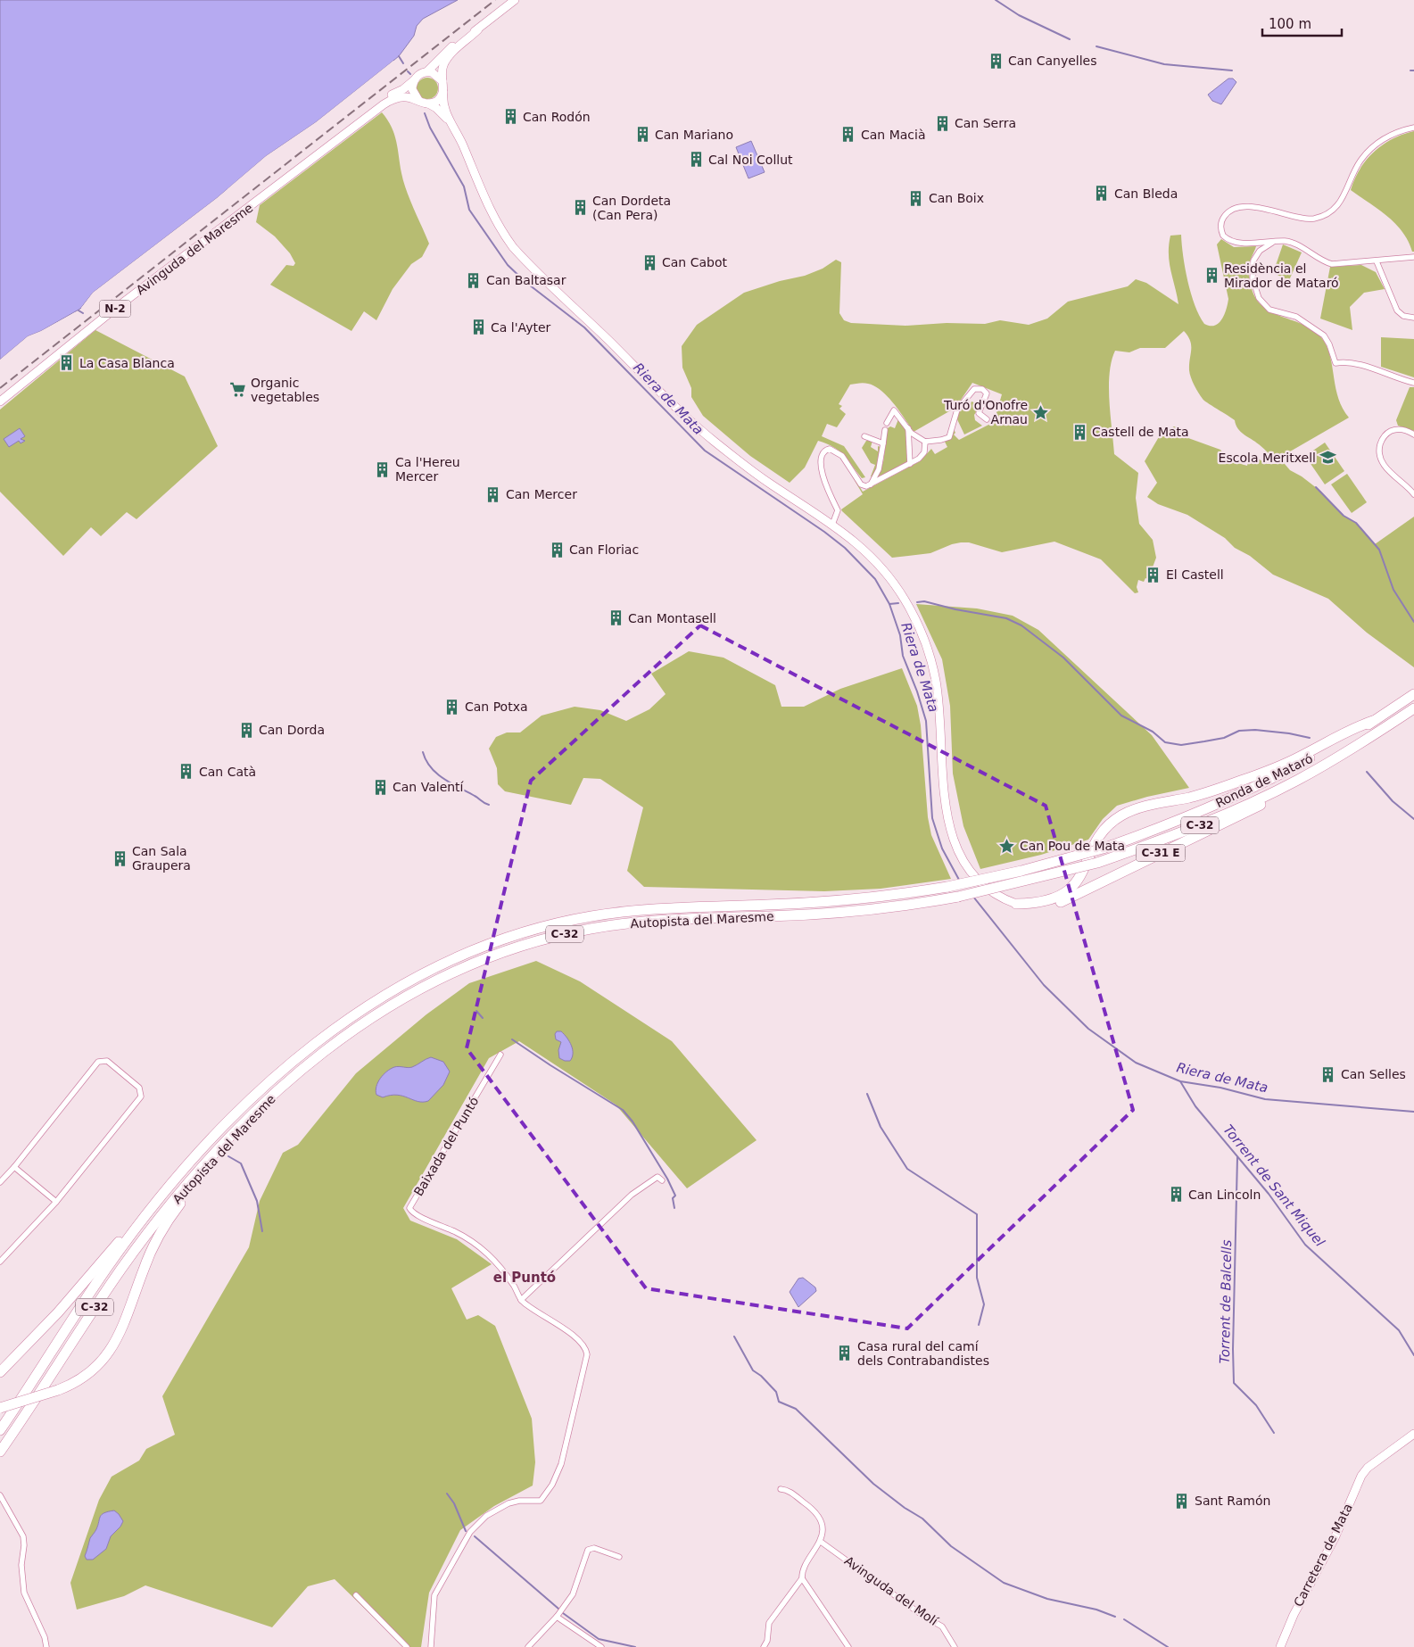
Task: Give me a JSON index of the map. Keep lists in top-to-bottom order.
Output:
{
  "streets": {
    "highway": [
      "Ronda de Mataró",
      "C-32",
      "C-31 E",
      "Autopista del Maresme"
    ],
    "main road": ["Avinguda del Maresme", "N-2", "Carretera de Mata"],
    "street": ["Baixada del Puntó", "Avinguda del Molí"]
  },
  "crossings": [
    ["Avinguda del Maresme", "N-2"],
    ["Avinguda del Maresme", "C-31 E"],
    ["N-2", "C-31 E"],
    ["Ronda de Mataró", "C-31 E"],
    ["Ronda de Mataró", "Autopista del Maresme"],
    ["C-32", "Autopista del Maresme"]
  ],
  "districts": ["el Puntó"],
  "water": ["Riera de Mata", "Torrent de Sant Miquel", "Torrent de Balcells"],
  "places": {
    "building": [
      "Can Canyelles",
      "Can Rodón",
      "Can Serra",
      "Can Mariano",
      "Can Macià",
      "Cal Noi Collut",
      "Can Bleda",
      "Can Boix",
      "Can Dordeta (Can Pera)",
      "Can Cabot",
      "Residència el Mirador de Mataró",
      "Can Baltasar",
      "Ca l'Ayter",
      "La Casa Blanca",
      "Castell de Mata",
      "Ca l'Hereu Mercer",
      "Can Mercer",
      "Can Floriac",
      "El Castell",
      "Can Montasell",
      "Can Potxa",
      "Can Dorda",
      "Can Catà",
      "Can Valentí",
      "Can Sala Graupera",
      "Can Selles",
      "Can Lincoln",
      "Casa rural del camí dels Contrabandistes",
      "Sant Ramón"
    ],
    "supermarket": ["Organic vegetables"],
    "place": ["Turó d'Onofre Arnau", "Can Pou de Mata"],
    "school or university": ["Escola Meritxell"]
  },
  "scale_bar": "100 m"
}
